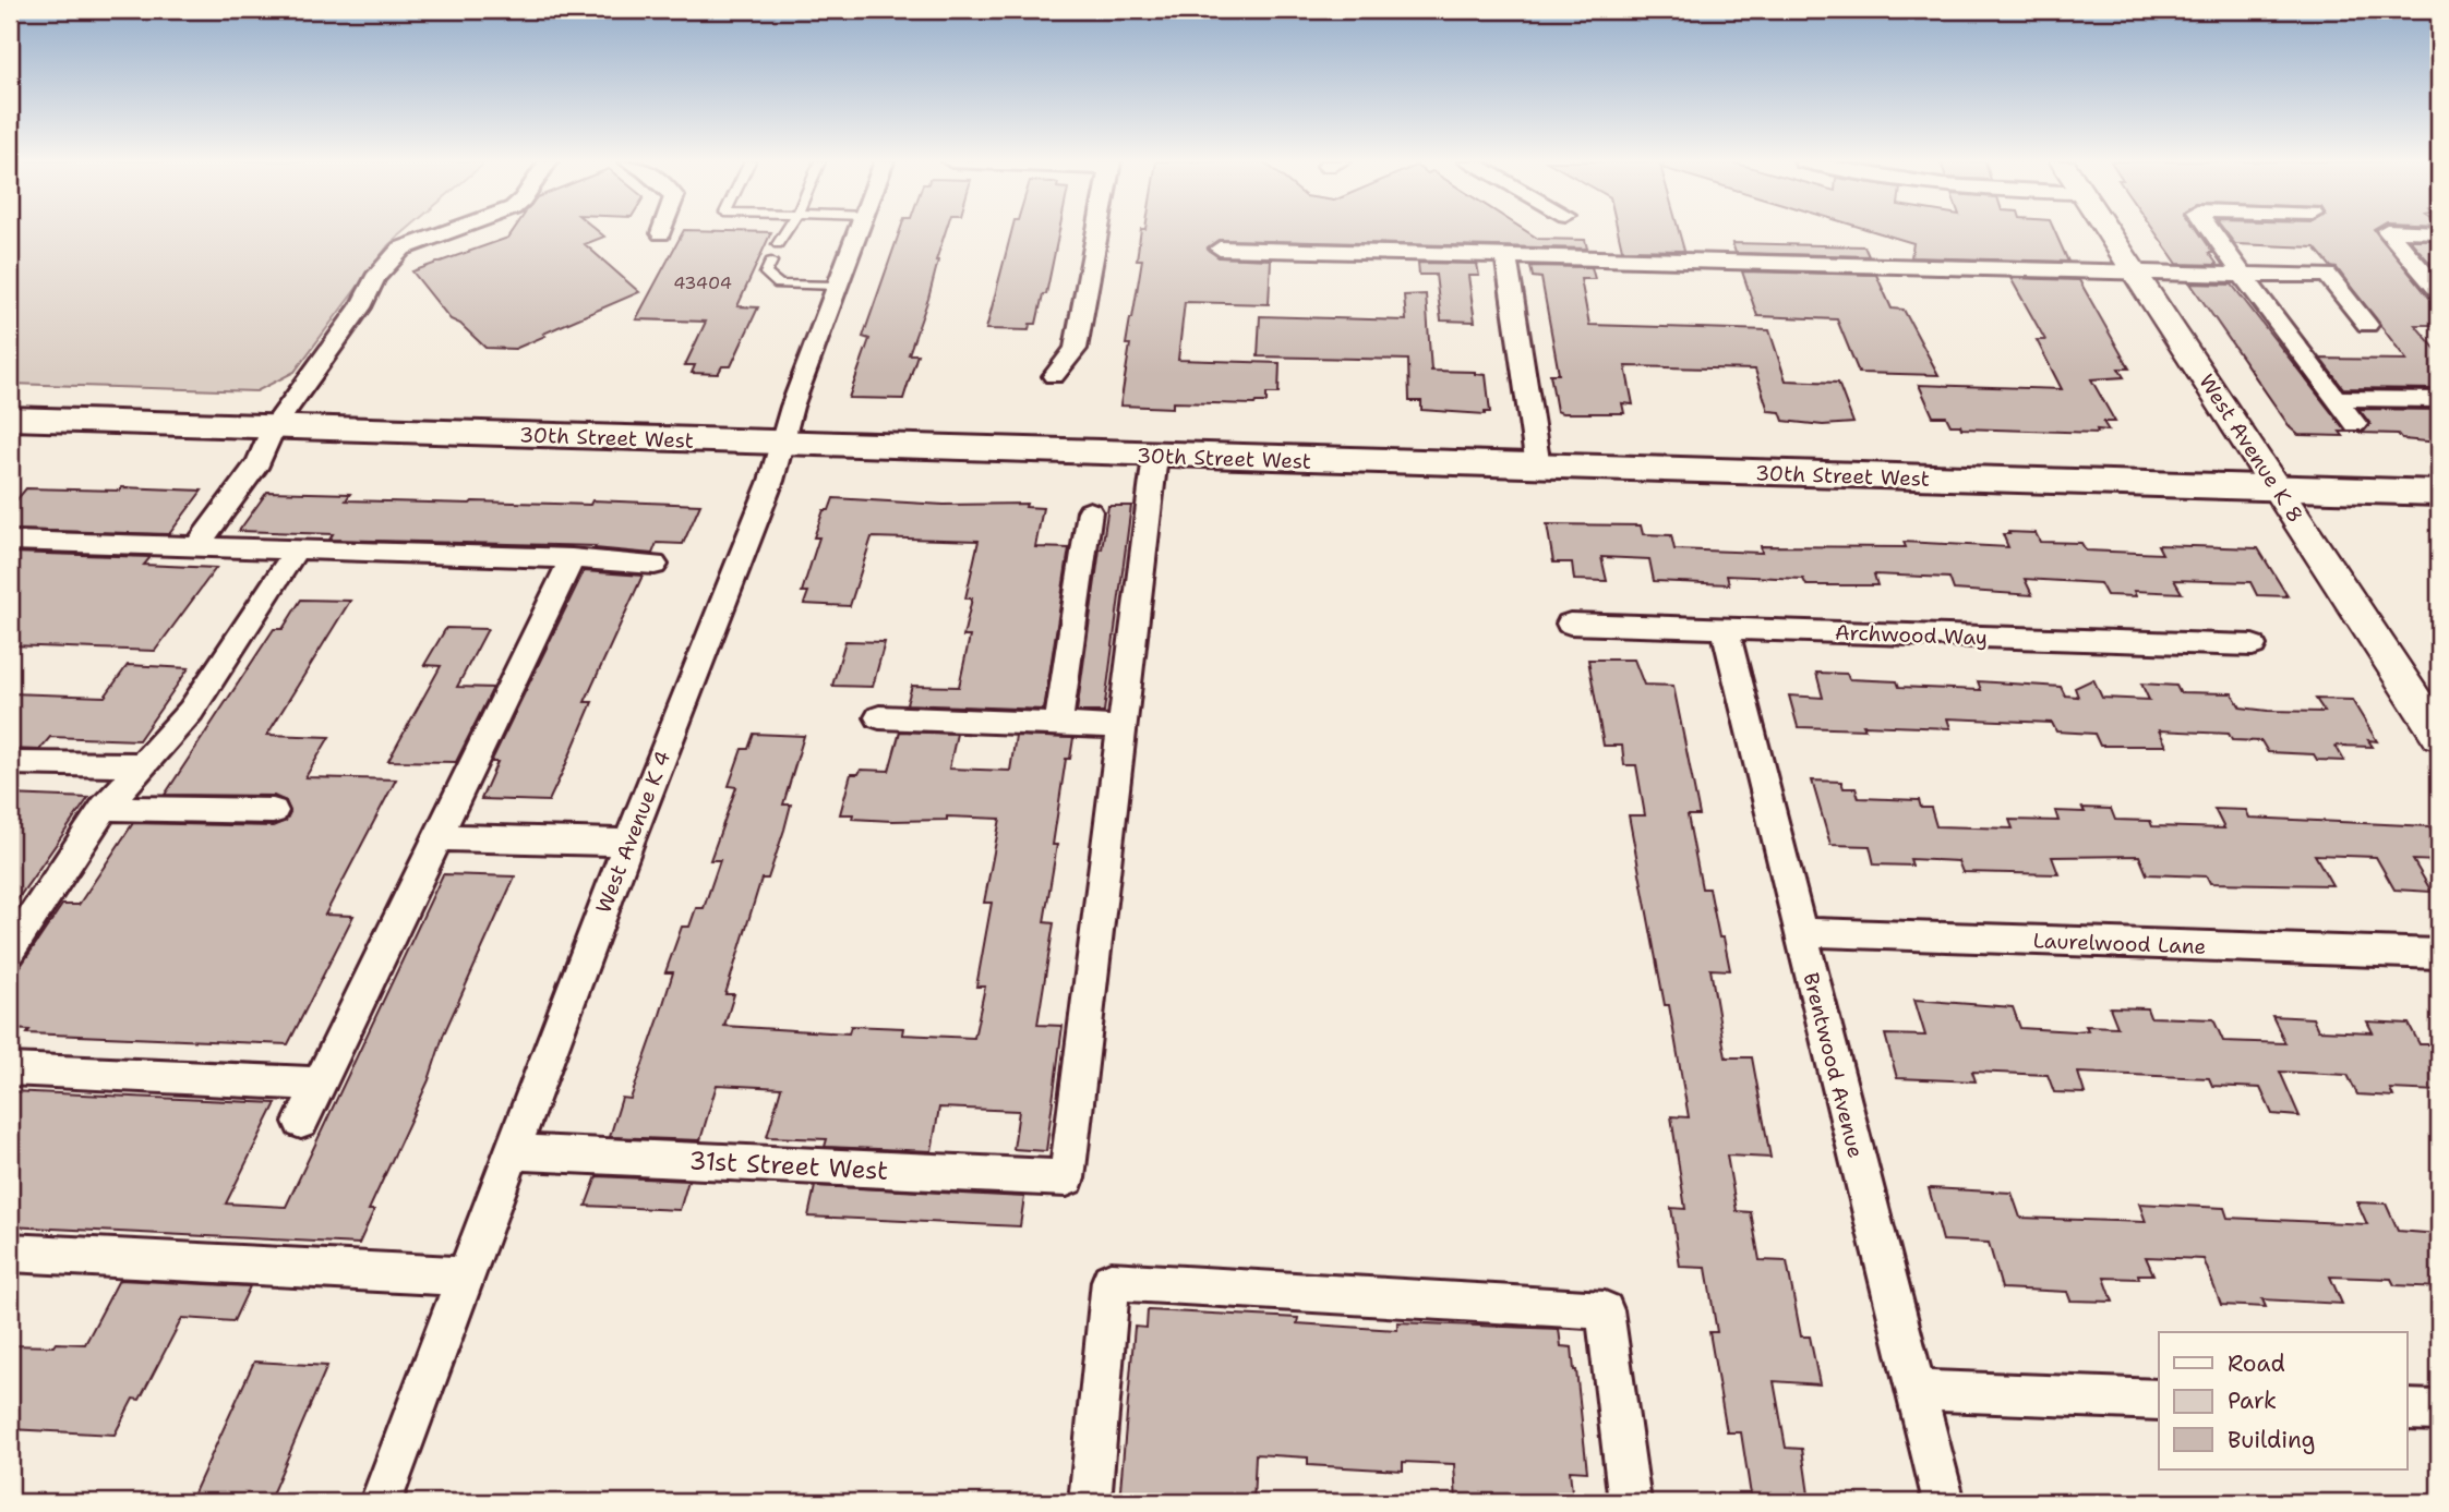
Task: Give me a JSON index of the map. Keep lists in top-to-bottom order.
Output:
{
  "streets": {
    "main road": ["30th Street West"],
    "street": [
      "West Avenue K 8",
      "Archwood Way",
      "West Avenue K 4",
      "Laurelwood Lane",
      "Brentwood Avenue",
      "31st Street West"
    ]
  },
  "crossings": [
    ["30th Street West", "West Avenue K 8"],
    ["30th Street West", "West Avenue K 4"],
    ["Archwood Way", "Brentwood Avenue"],
    ["West Avenue K 4", "31st Street West"],
    ["Laurelwood Lane", "Brentwood Avenue"]
  ],
  "house_numbers": ["43404"],
  "legend": ["Road", "Park", "Building"]
}
